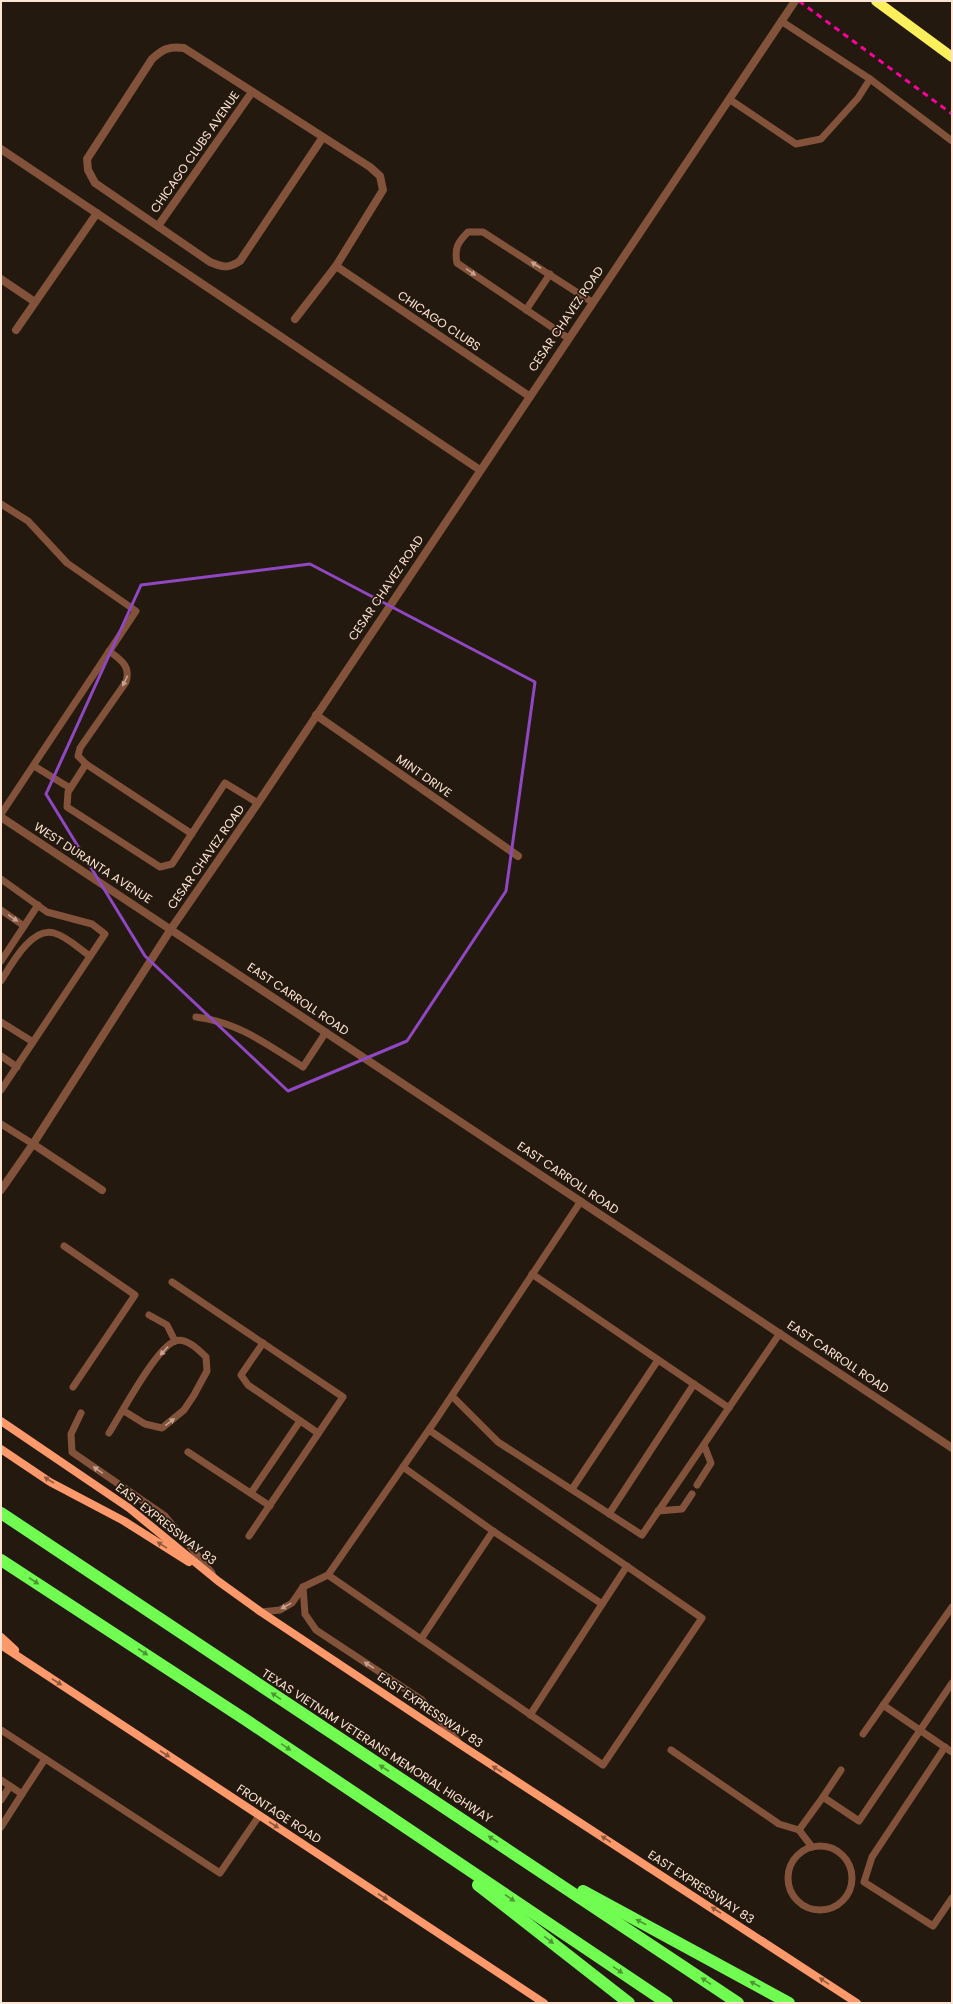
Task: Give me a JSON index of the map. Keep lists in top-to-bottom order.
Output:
{
  "streets": {
    "highway": ["TEXAS VIETNAM VETERANS MEMORIAL HIGHWAY"],
    "main road": ["EAST EXPRESSWAY 83", "FRONTAGE ROAD"],
    "street": [
      "CHICAGO CLUBS AVENUE",
      "CESAR CHAVEZ ROAD",
      "CHICAGO CLUBS",
      "MINT DRIVE",
      "WEST DURANTA AVENUE",
      "EAST CARROLL ROAD"
    ]
  },
  "crossings": [
    ["CHICAGO CLUBS AVENUE", "CHICAGO CLUBS"],
    ["CESAR CHAVEZ ROAD", "CHICAGO CLUBS"],
    ["CESAR CHAVEZ ROAD", "MINT DRIVE"],
    ["CESAR CHAVEZ ROAD", "WEST DURANTA AVENUE"],
    ["CESAR CHAVEZ ROAD", "EAST CARROLL ROAD"],
    ["WEST DURANTA AVENUE", "EAST CARROLL ROAD"]
  ],
  "one_way": ["EAST EXPRESSWAY 83", "FRONTAGE ROAD"]
}
